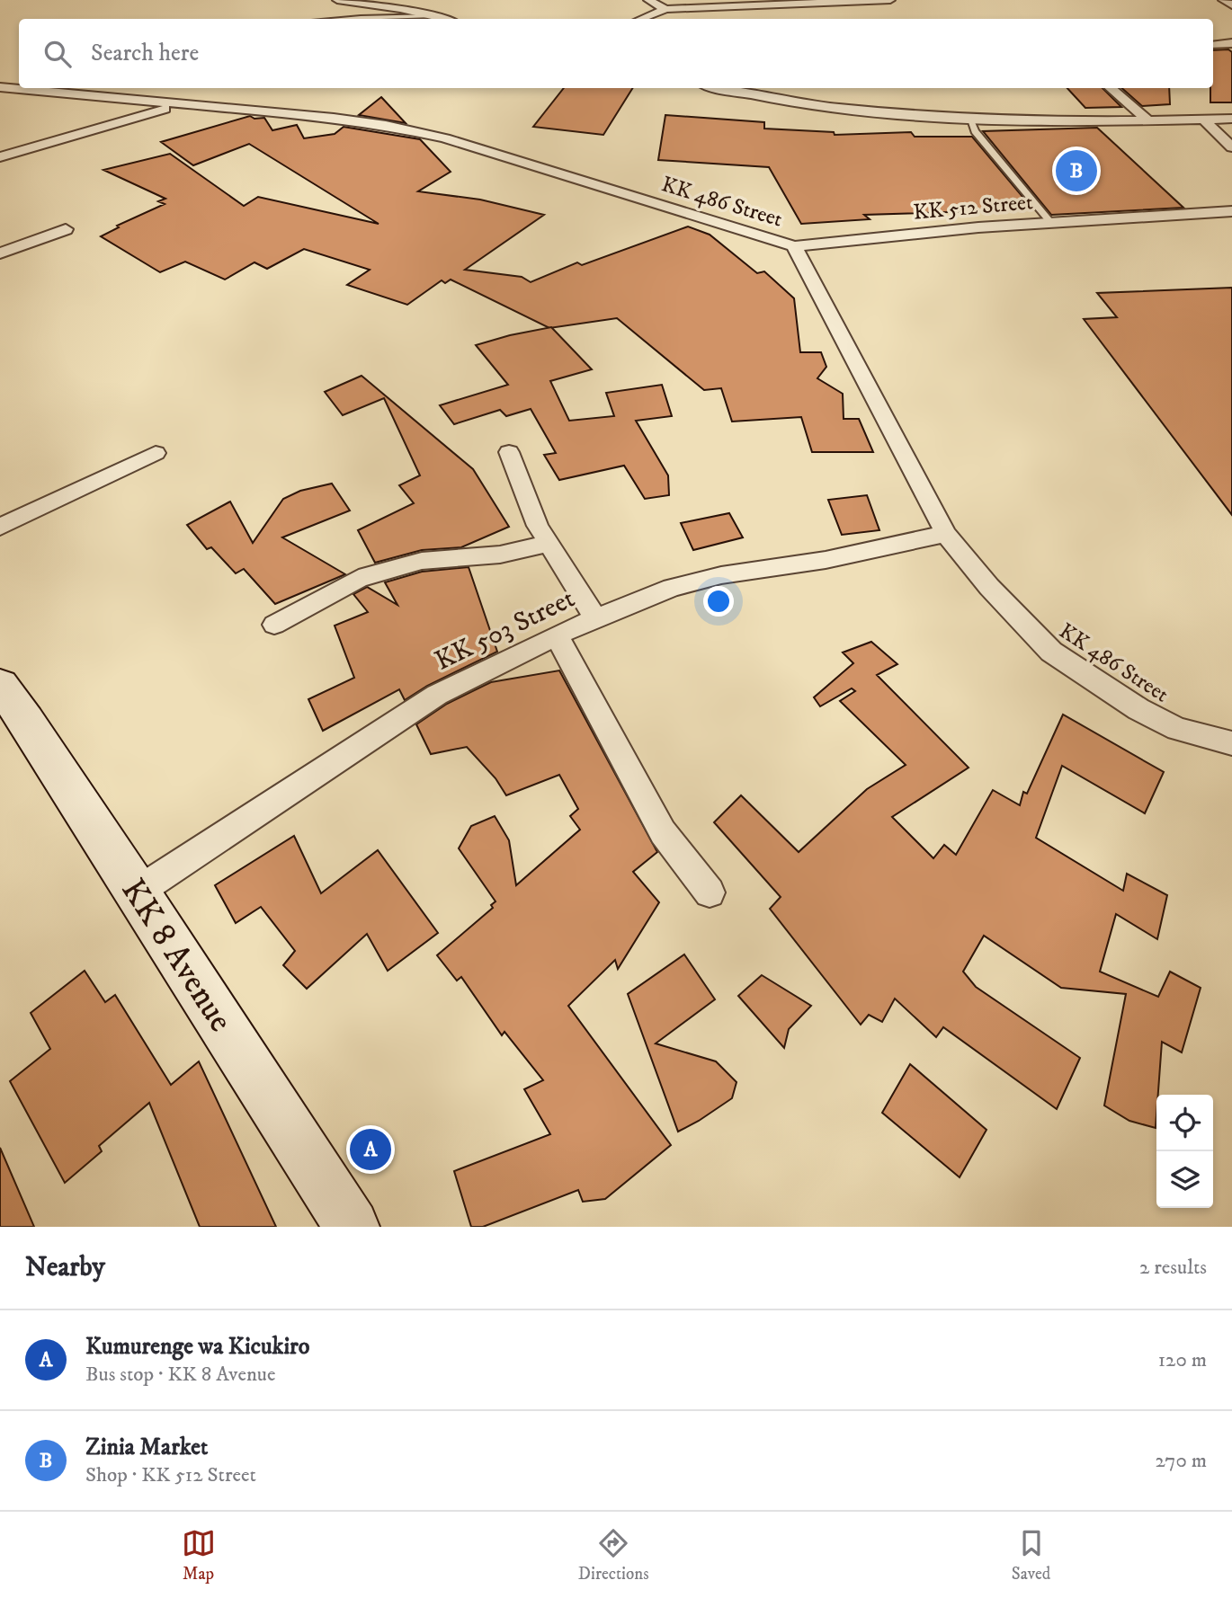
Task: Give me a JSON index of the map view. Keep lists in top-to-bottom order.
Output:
{
  "streets": {
    "main road": ["KK 8 Avenue"],
    "street": ["KK 486 Street", "KK 512 Street", "KK 503 Street"]
  },
  "crossings": [
    ["KK 486 Street", "KK 512 Street"],
    ["KK 486 Street", "KK 503 Street"],
    ["KK 503 Street", "KK 8 Avenue"]
  ],
  "page": {
    "search": "Search here",
    "pins": ["B", "A"],
    "heading": ["Nearby", "2 results"],
    "list": [
      {
        "mark": "A",
        "name": "Kumurenge wa Kicukiro",
        "note": "Bus stop · KK 8 Avenue",
        "value": "120 m"
      },
      {
        "mark": "B",
        "name": "Zinia Market",
        "note": "Shop · KK 512 Street",
        "value": "270 m"
      }
    ],
    "nav": ["Map", "Directions", "Saved"]
  }
}
